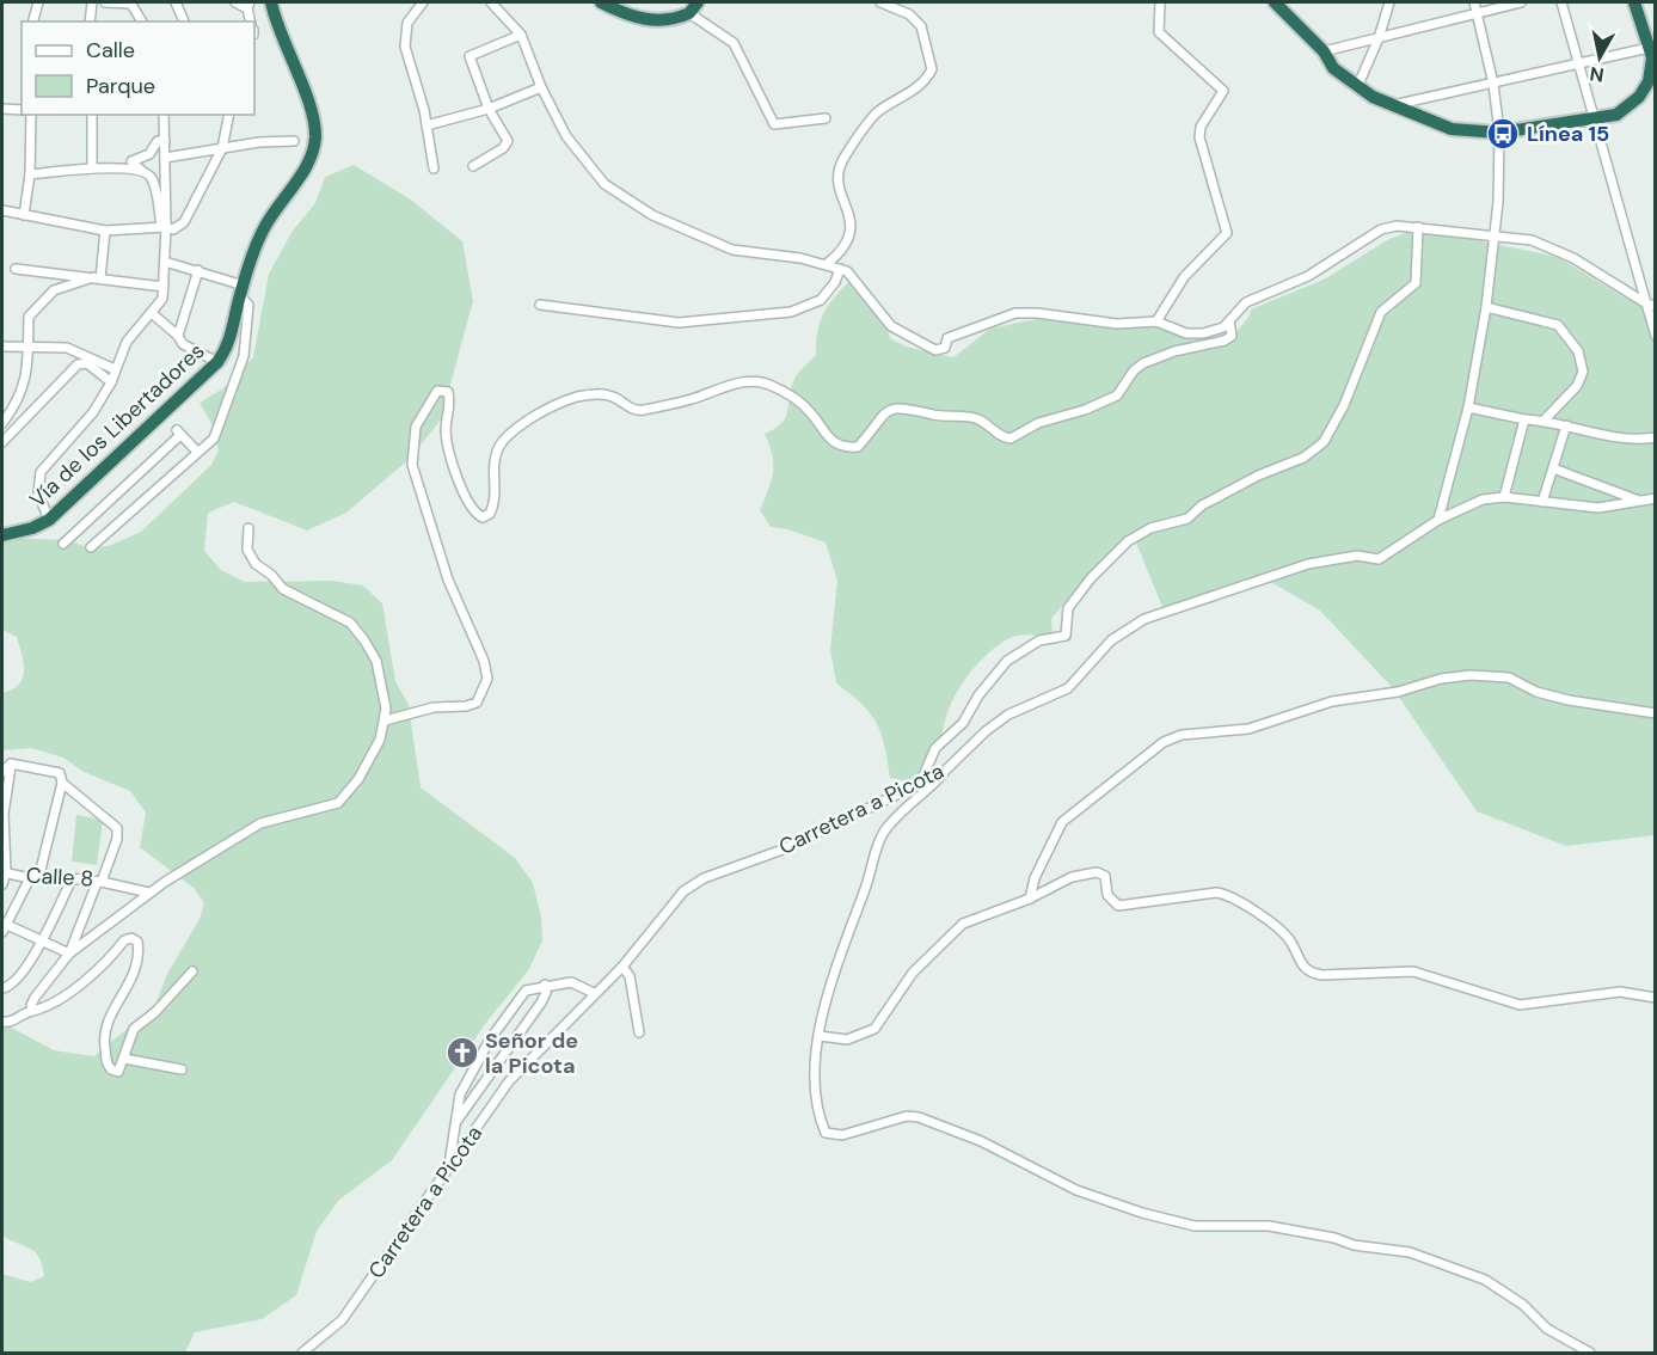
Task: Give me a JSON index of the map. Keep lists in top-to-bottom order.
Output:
{
  "streets": {
    "highway": ["Vía de los Libertadores"],
    "street": ["Carretera a Picota", "Calle 8"]
  },
  "places": {
    "bus stop": ["Línea 15"],
    "church": ["Señor de la Picota"]
  },
  "legend": ["Calle", "Parque"],
  "north": "bottom"
}
